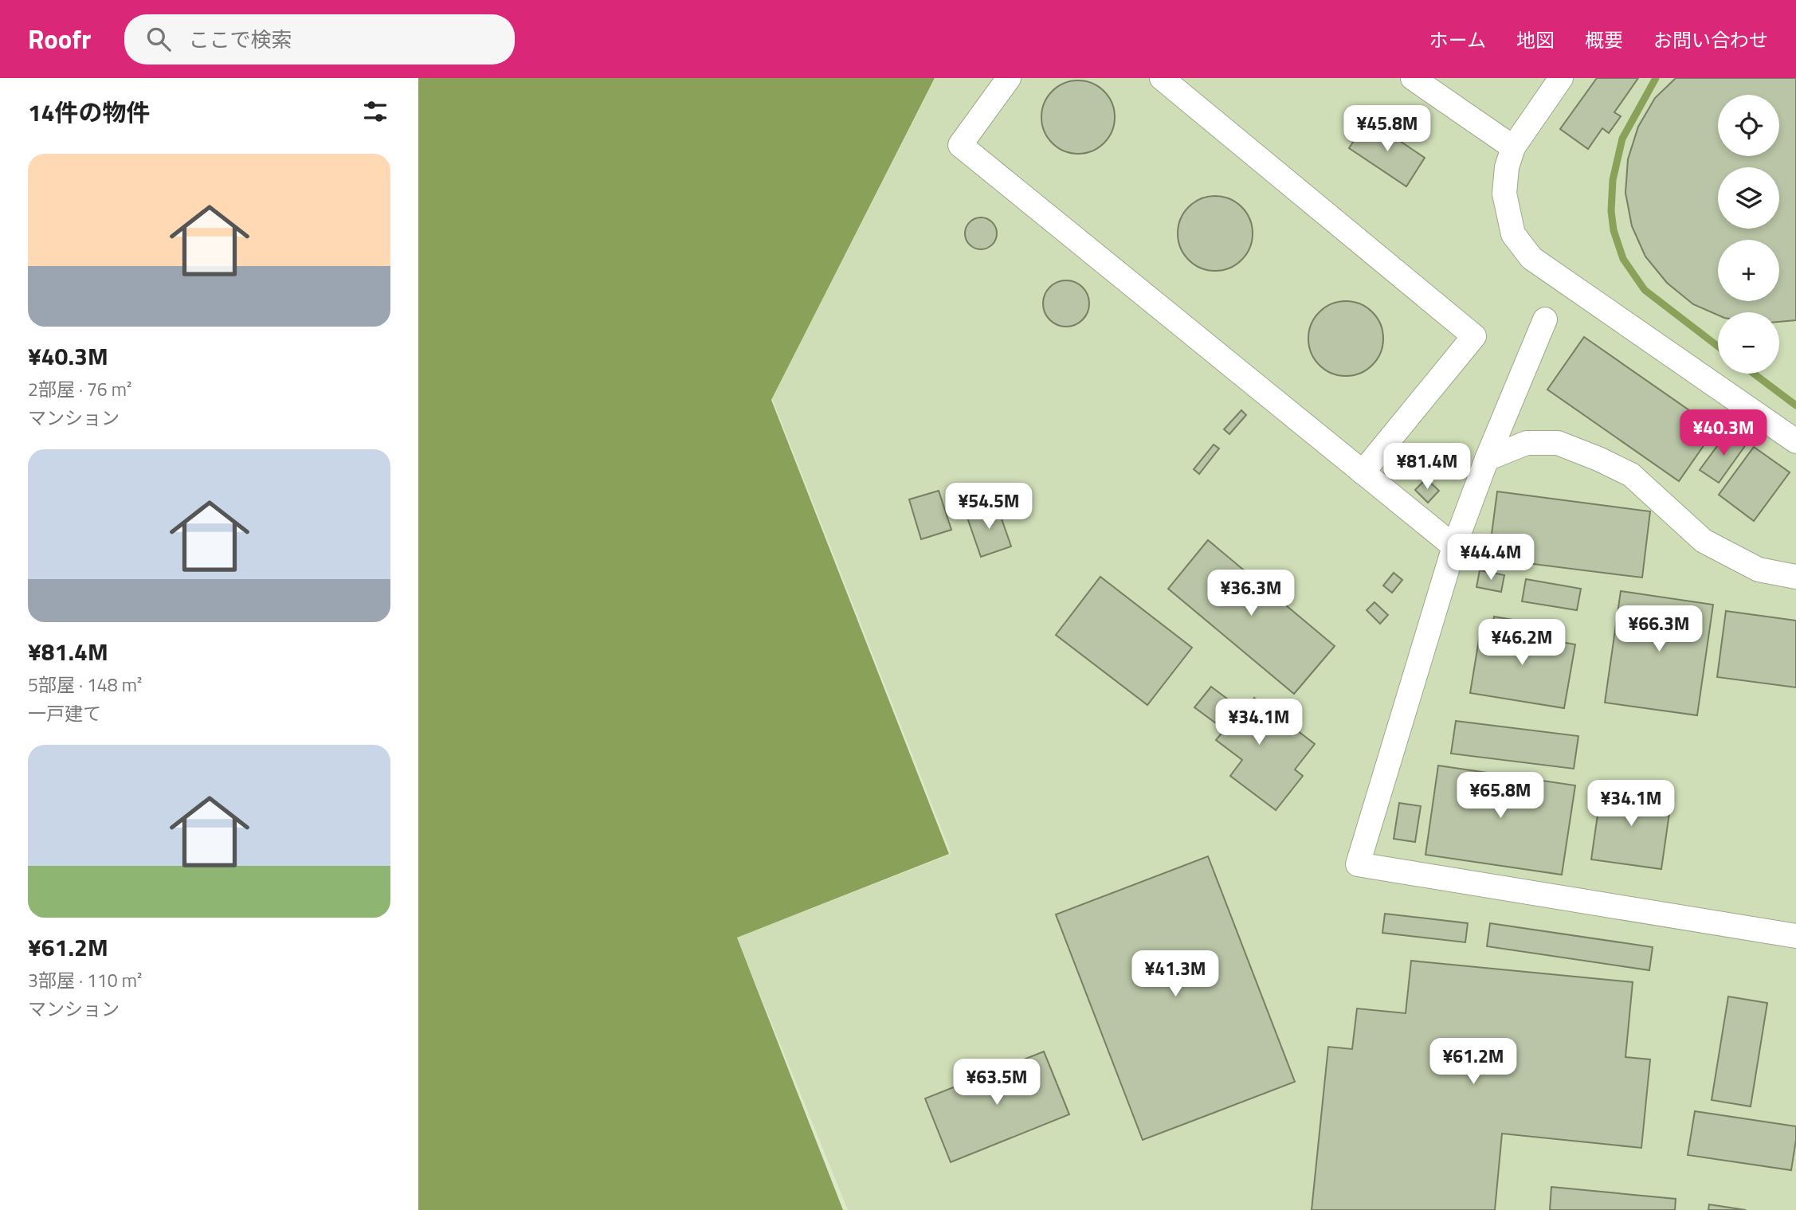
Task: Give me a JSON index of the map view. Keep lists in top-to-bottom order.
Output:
{
  "page": {
    "header": "Roofr",
    "search": "ここで検索",
    "nav": [
      "ホーム",
      "地図",
      "概要",
      "お問い合わせ"
    ],
    "heading": "14件の物件",
    "map_buttons": ["+", "−"],
    "price": [
      "¥45.8M",
      "¥40.3M",
      "¥81.4M",
      "¥54.5M",
      "¥44.4M",
      "¥36.3M",
      "¥66.3M",
      "¥46.2M",
      "¥34.1M",
      "¥65.8M",
      "¥34.1M",
      "¥41.3M",
      "¥61.2M",
      "¥63.5M"
    ],
    "list": [
      {
        "name": "¥40.3M",
        "note": "2部屋 · 76 m² · マンション"
      },
      {
        "name": "¥81.4M",
        "note": "5部屋 · 148 m² · 一戸建て"
      },
      {
        "name": "¥61.2M",
        "note": "3部屋 · 110 m² · マンション"
      }
    ]
  }
}
